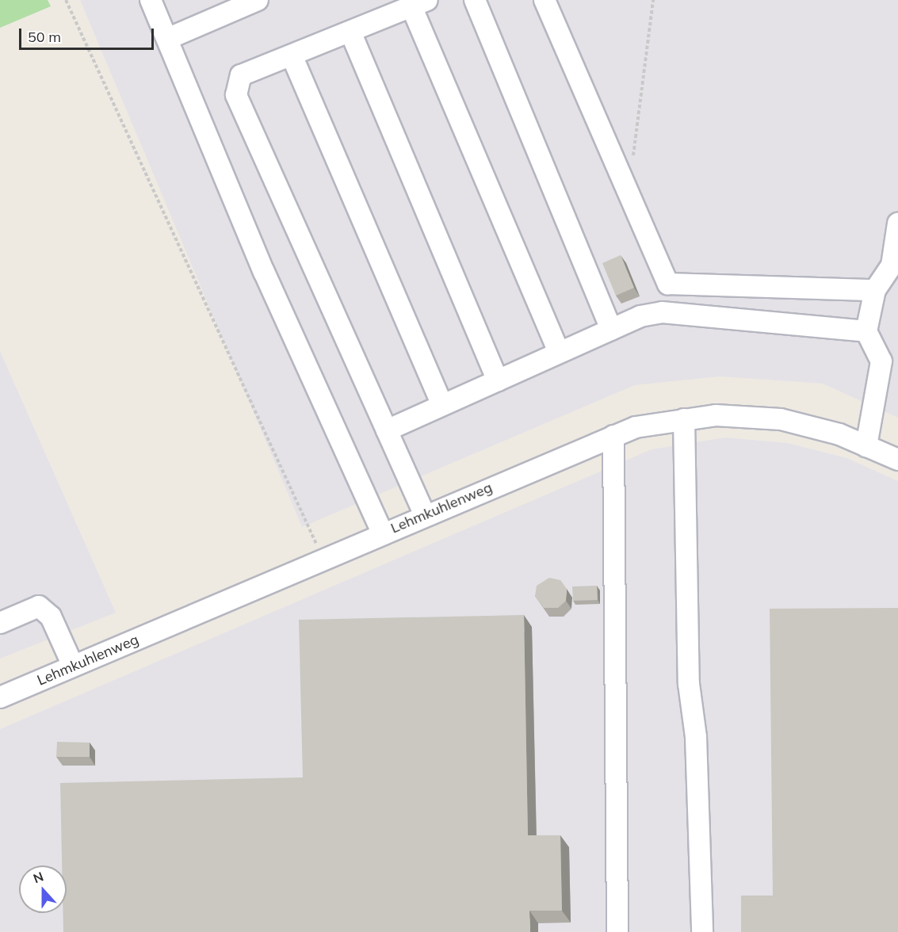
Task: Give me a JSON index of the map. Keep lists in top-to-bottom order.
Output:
{
  "streets": {
    "street": ["Lehmkuhlenweg"]
  },
  "scale_bar": "50 m",
  "north": "top"
}
